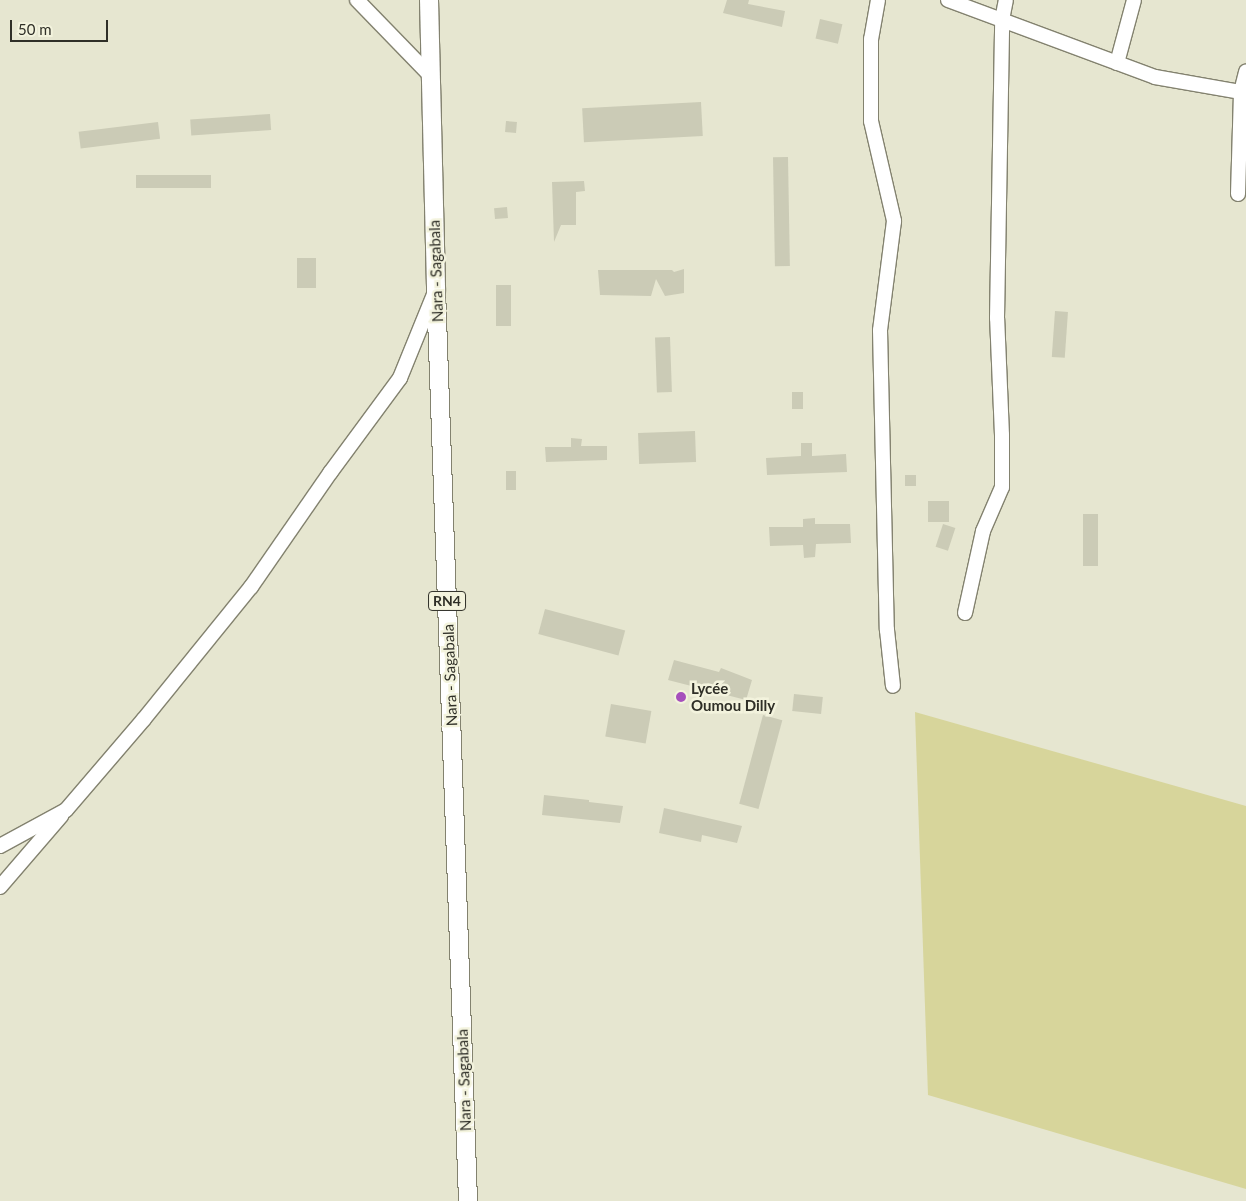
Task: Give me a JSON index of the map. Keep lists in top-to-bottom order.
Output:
{
  "streets": {
    "main road": ["Nara - Sagabala", "RN4"]
  },
  "places": ["Lycée Oumou Dilly"],
  "scale_bar": "50 m"
}
